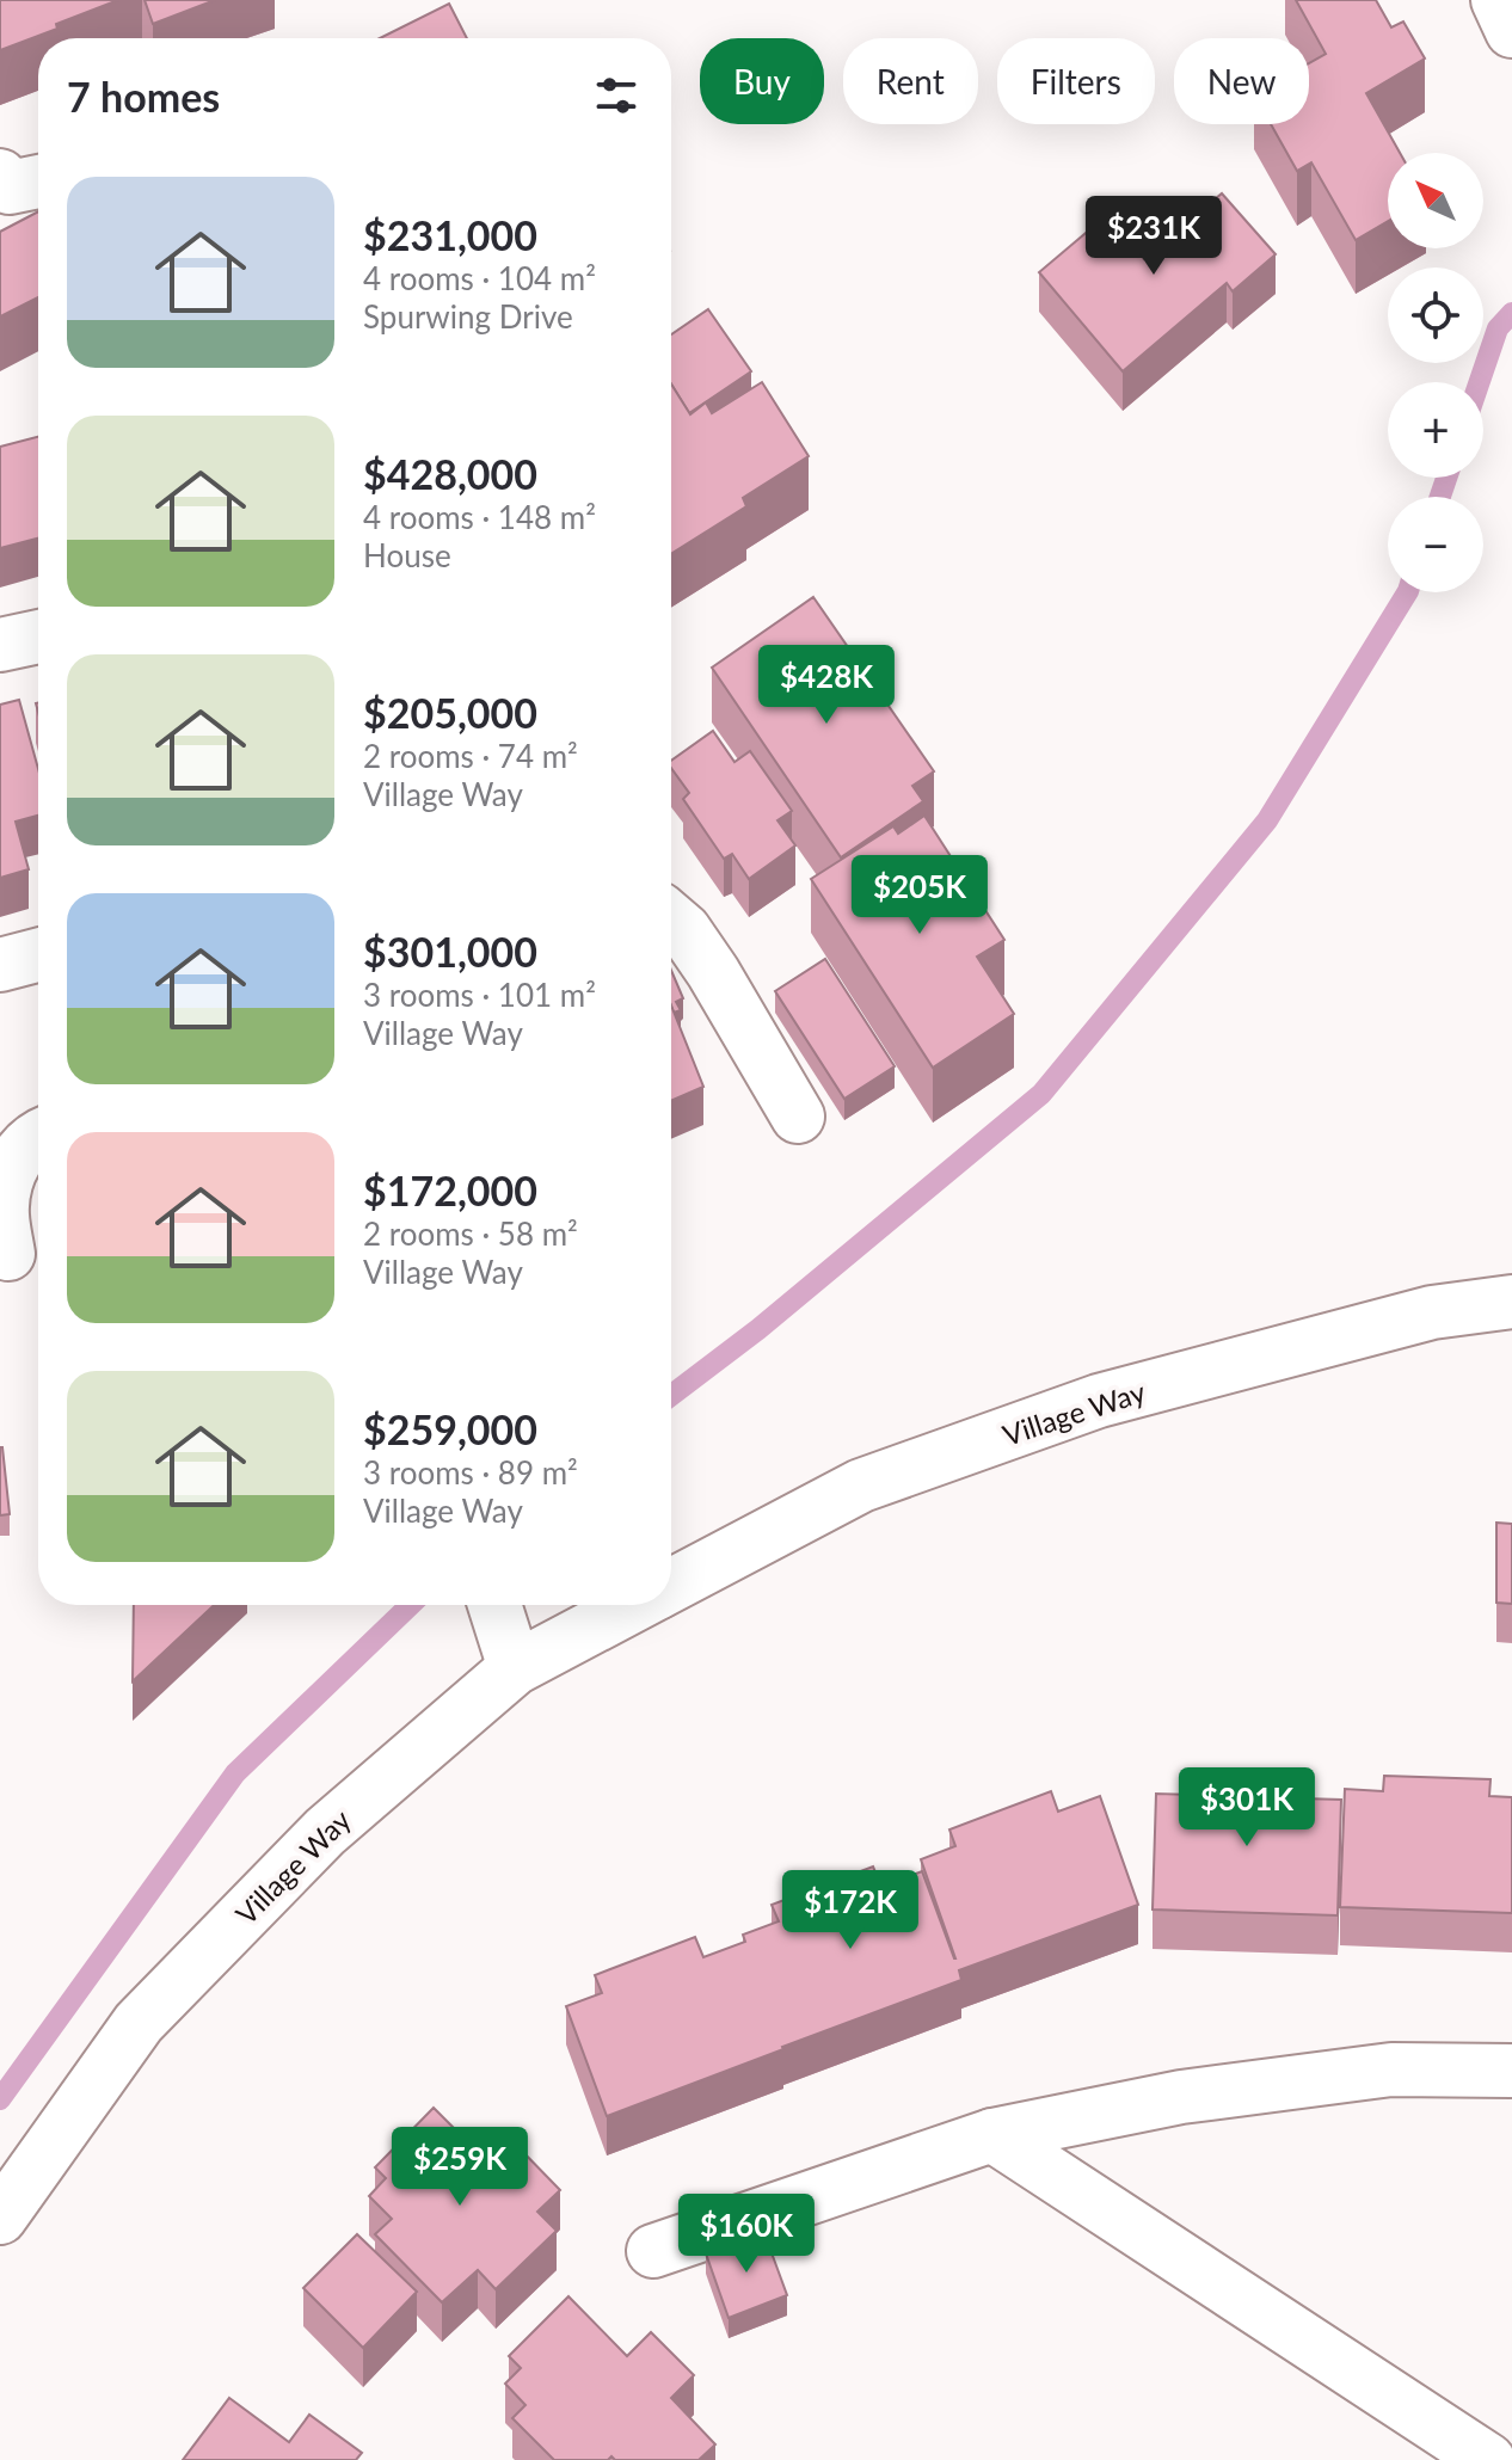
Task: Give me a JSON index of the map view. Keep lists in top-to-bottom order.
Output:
{
  "streets": {
    "street": ["Village Way"]
  },
  "north": "top left",
  "page": {
    "chip": [
      "Buy",
      "Rent",
      "Filters",
      "New"
    ],
    "heading": "7 homes",
    "map_buttons": ["+", "−"],
    "list": [
      {
        "name": "$231,000",
        "note": "4 rooms · 104 m² · Spurwing Drive"
      },
      {
        "name": "$428,000",
        "note": "4 rooms · 148 m² · House"
      },
      {
        "name": "$205,000",
        "note": "2 rooms · 74 m² · Village Way"
      },
      {
        "name": "$301,000",
        "note": "3 rooms · 101 m² · Village Way"
      },
      {
        "name": "$172,000",
        "note": "2 rooms · 58 m² · Village Way"
      },
      {
        "name": "$259,000",
        "note": "3 rooms · 89 m² · Village Way"
      }
    ],
    "price": [
      "$231K",
      "$428K",
      "$205K",
      "$301K",
      "$172K",
      "$259K",
      "$160K"
    ]
  }
}
